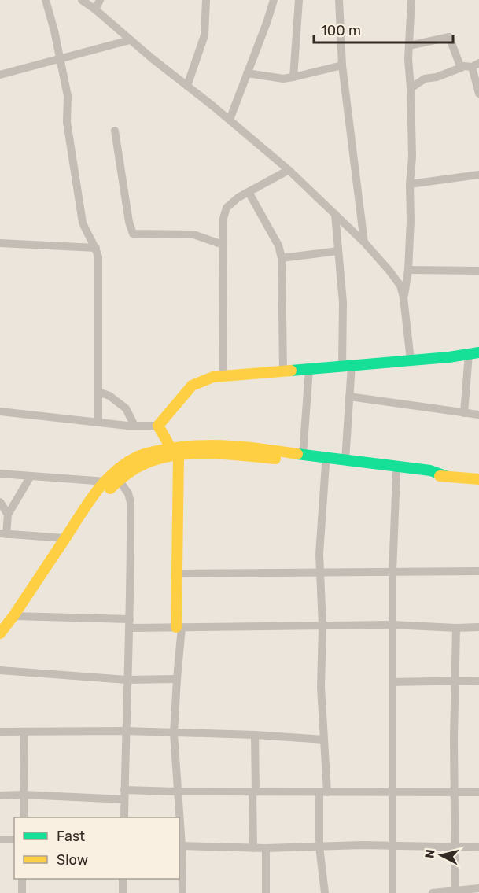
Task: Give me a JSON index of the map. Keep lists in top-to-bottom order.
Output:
{
  "legend": ["Fast", "Slow"],
  "scale_bar": "100 m",
  "north": "left"
}
